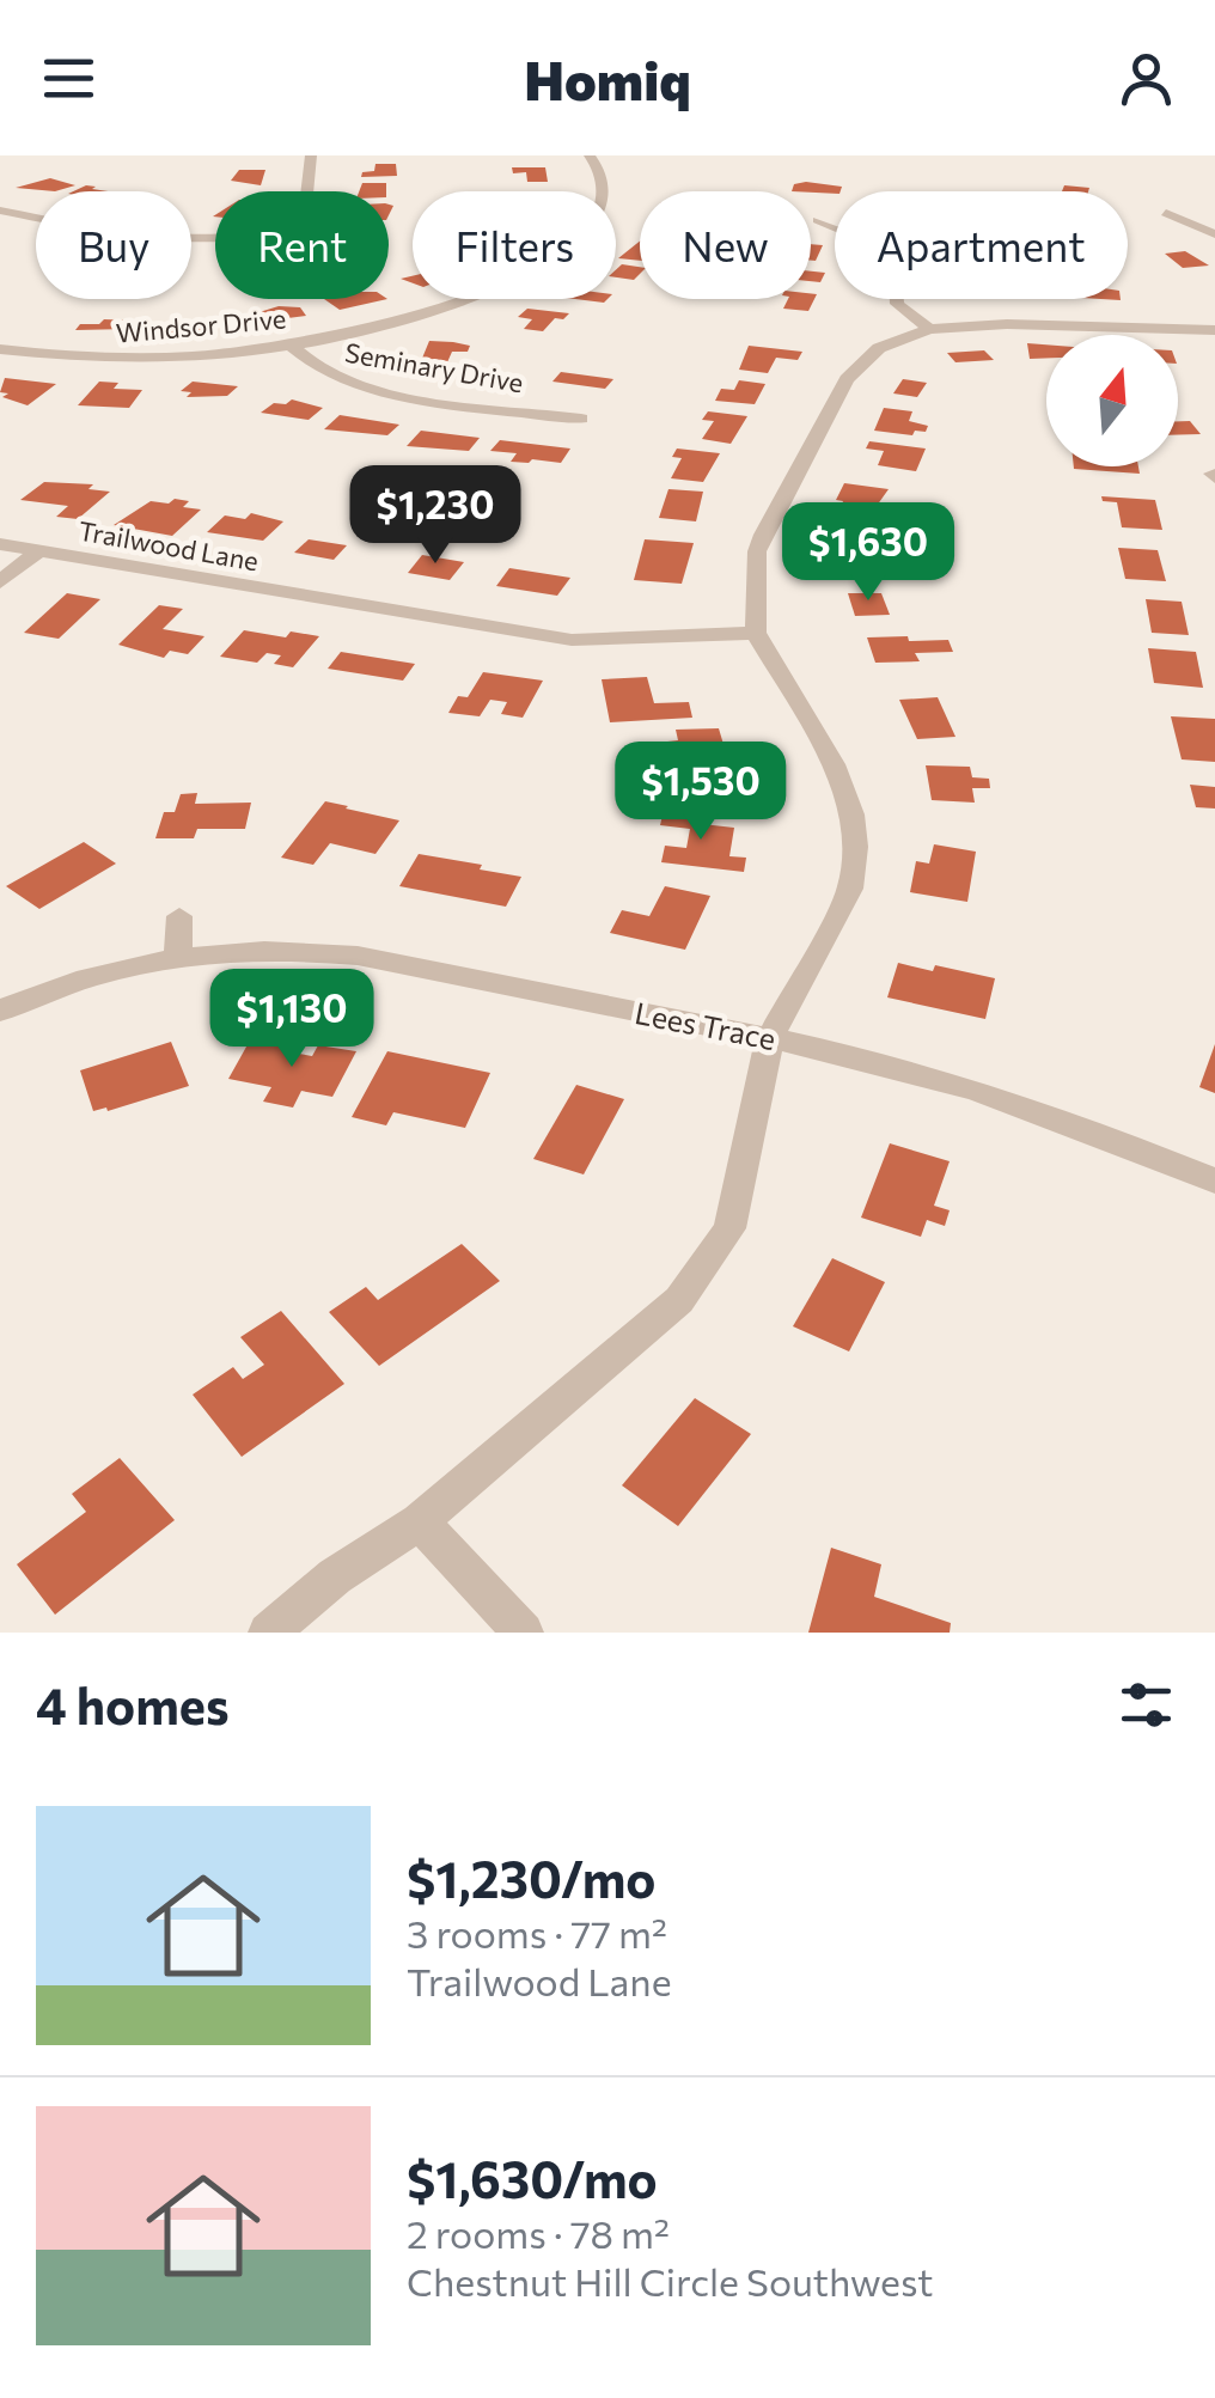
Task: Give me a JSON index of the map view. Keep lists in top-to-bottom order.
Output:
{
  "streets": {
    "street": [
      "Windsor Drive",
      "Seminary Drive",
      "Trailwood Lane",
      "Lees Trace"
    ]
  },
  "crossings": [
    ["Windsor Drive", "Seminary Drive"]
  ],
  "north": "top",
  "page": {
    "header": "Homiq",
    "chip": [
      "Buy",
      "Rent",
      "Filters",
      "New",
      "Apartment"
    ],
    "price": [
      "$1,230",
      "$1,630",
      "$1,530",
      "$1,130"
    ],
    "heading": "4 homes",
    "list": [
      {
        "name": "$1,230/mo",
        "note": "3 rooms · 77 m² · Trailwood Lane"
      },
      {
        "name": "$1,630/mo",
        "note": "2 rooms · 78 m² · Chestnut Hill Circle Southwest"
      }
    ]
  }
}
